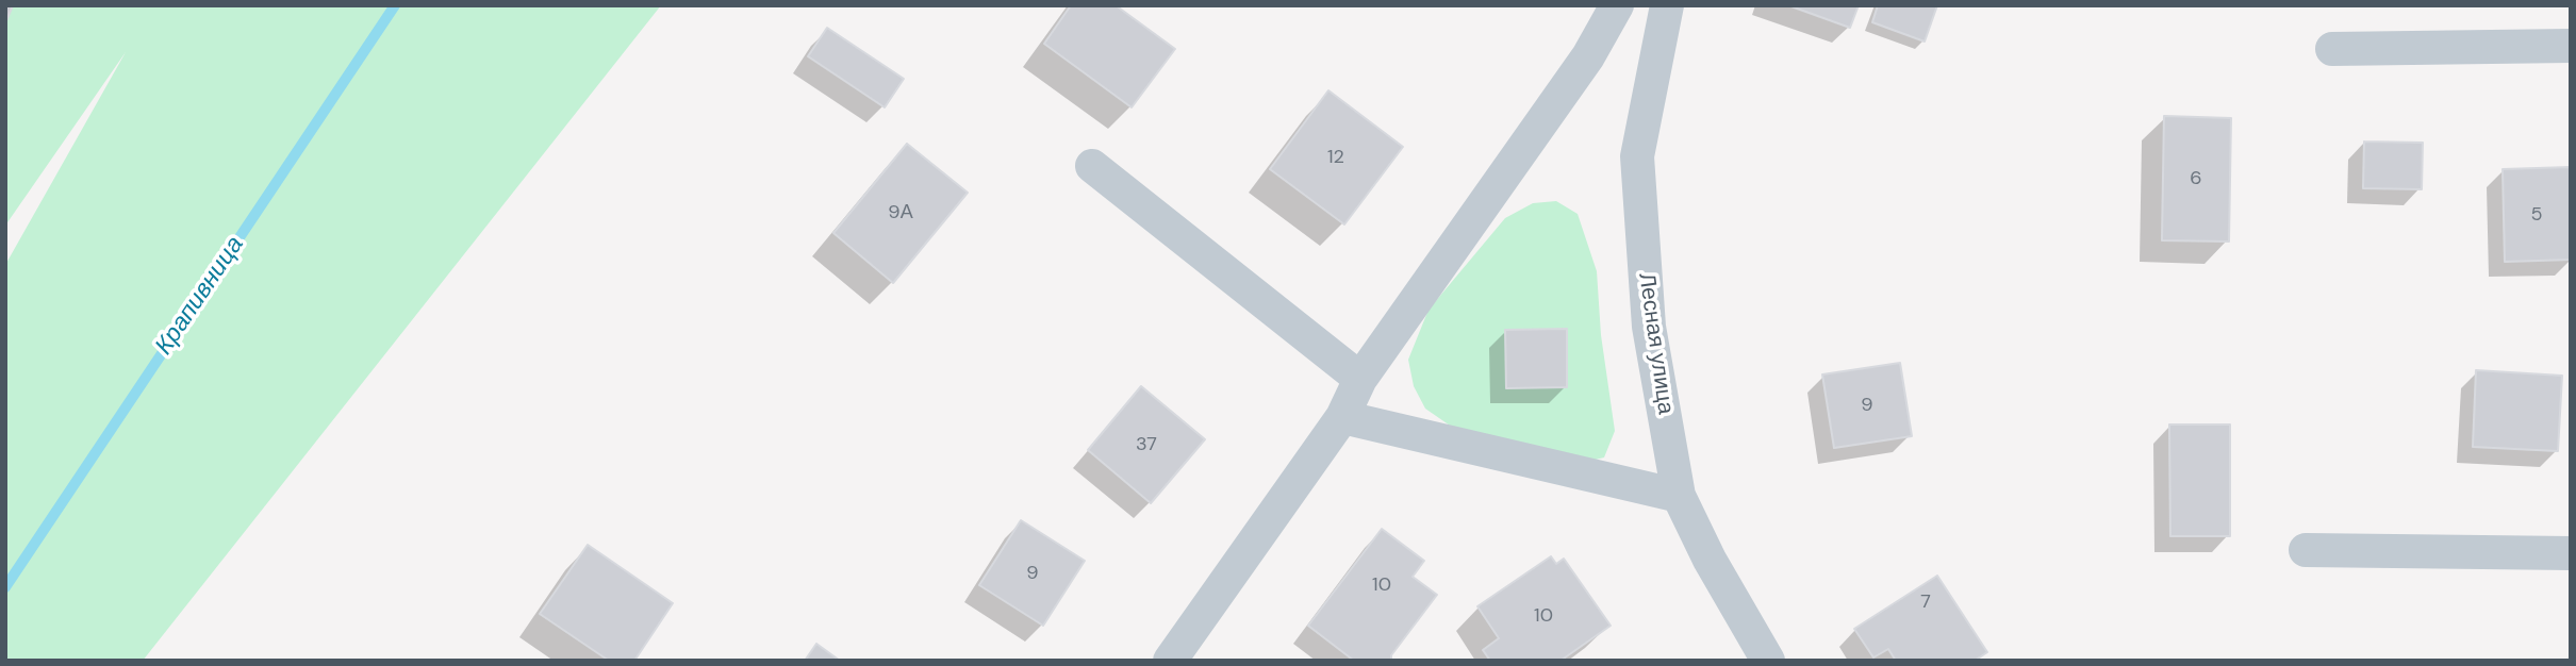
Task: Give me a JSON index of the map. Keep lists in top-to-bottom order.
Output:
{
  "streets": {
    "street": ["Лесная улица"]
  },
  "water": ["Крапивница"],
  "house_numbers": [
    "12",
    "6",
    "9А",
    "5",
    "9",
    "37",
    "9",
    "10",
    "7",
    "10"
  ]
}
